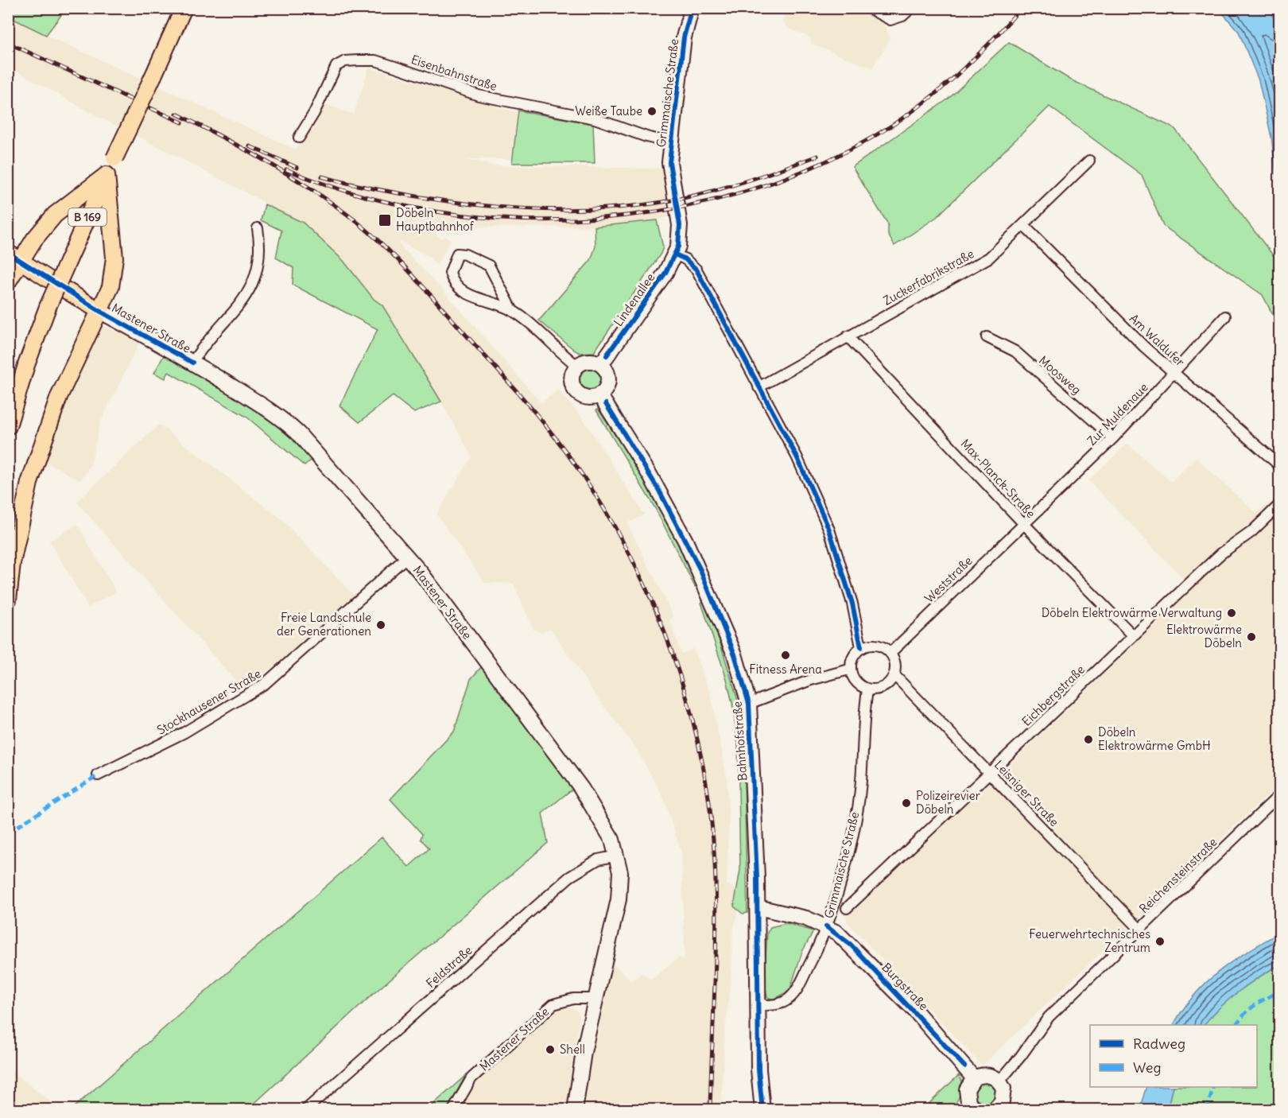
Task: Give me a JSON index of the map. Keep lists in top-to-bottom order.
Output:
{
  "streets": {
    "main road": [
      "Grimmaische Straße",
      "B 169",
      "Lindenallee",
      "Mastener Straße",
      "Bahnhofstraße",
      "Burgstraße"
    ],
    "street": [
      "Eisenbahnstraße",
      "Zuckerfabrikstraße",
      "Am Waldufer",
      "Moosweg",
      "Zur Muldenaue",
      "Max-Planck-Straße",
      "Weststraße",
      "Eichbergstraße",
      "Stockhausener Straße",
      "Leisniger Straße",
      "Reichensteinstraße",
      "Feldstraße"
    ]
  },
  "crossings": [
    ["Eisenbahnstraße", "Grimmaische Straße"],
    ["Grimmaische Straße", "Lindenallee"],
    ["Grimmaische Straße", "Weststraße"],
    ["Grimmaische Straße", "Bahnhofstraße"],
    ["Grimmaische Straße", "Leisniger Straße"],
    ["Grimmaische Straße", "Burgstraße"],
    ["Zuckerfabrikstraße", "Am Waldufer"],
    ["Zuckerfabrikstraße", "Max-Planck-Straße"],
    ["Lindenallee", "Bahnhofstraße"],
    ["Mastener Straße", "Stockhausener Straße"],
    ["Mastener Straße", "Feldstraße"],
    ["Am Waldufer", "Zur Muldenaue"],
    ["Moosweg", "Zur Muldenaue"],
    ["Zur Muldenaue", "Max-Planck-Straße"],
    ["Zur Muldenaue", "Weststraße"],
    ["Max-Planck-Straße", "Weststraße"],
    ["Max-Planck-Straße", "Eichbergstraße"],
    ["Weststraße", "Leisniger Straße"],
    ["Eichbergstraße", "Leisniger Straße"],
    ["Bahnhofstraße", "Burgstraße"],
    ["Leisniger Straße", "Reichensteinstraße"]
  ],
  "places": {
    "other": [
      "Weiße Taube",
      "Döbeln Elektrowärme Verwaltung",
      "Freie Landschule der Generationen",
      "Elektrowärme Döbeln",
      "Fitness Arena",
      "Döbeln Elektrowärme GmbH",
      "Polizeirevier Döbeln",
      "Feuerwehrtechnisches Zentrum",
      "Shell"
    ],
    "transit": ["Döbeln Hauptbahnhof"]
  },
  "legend": ["Radweg", "Weg"]
}
